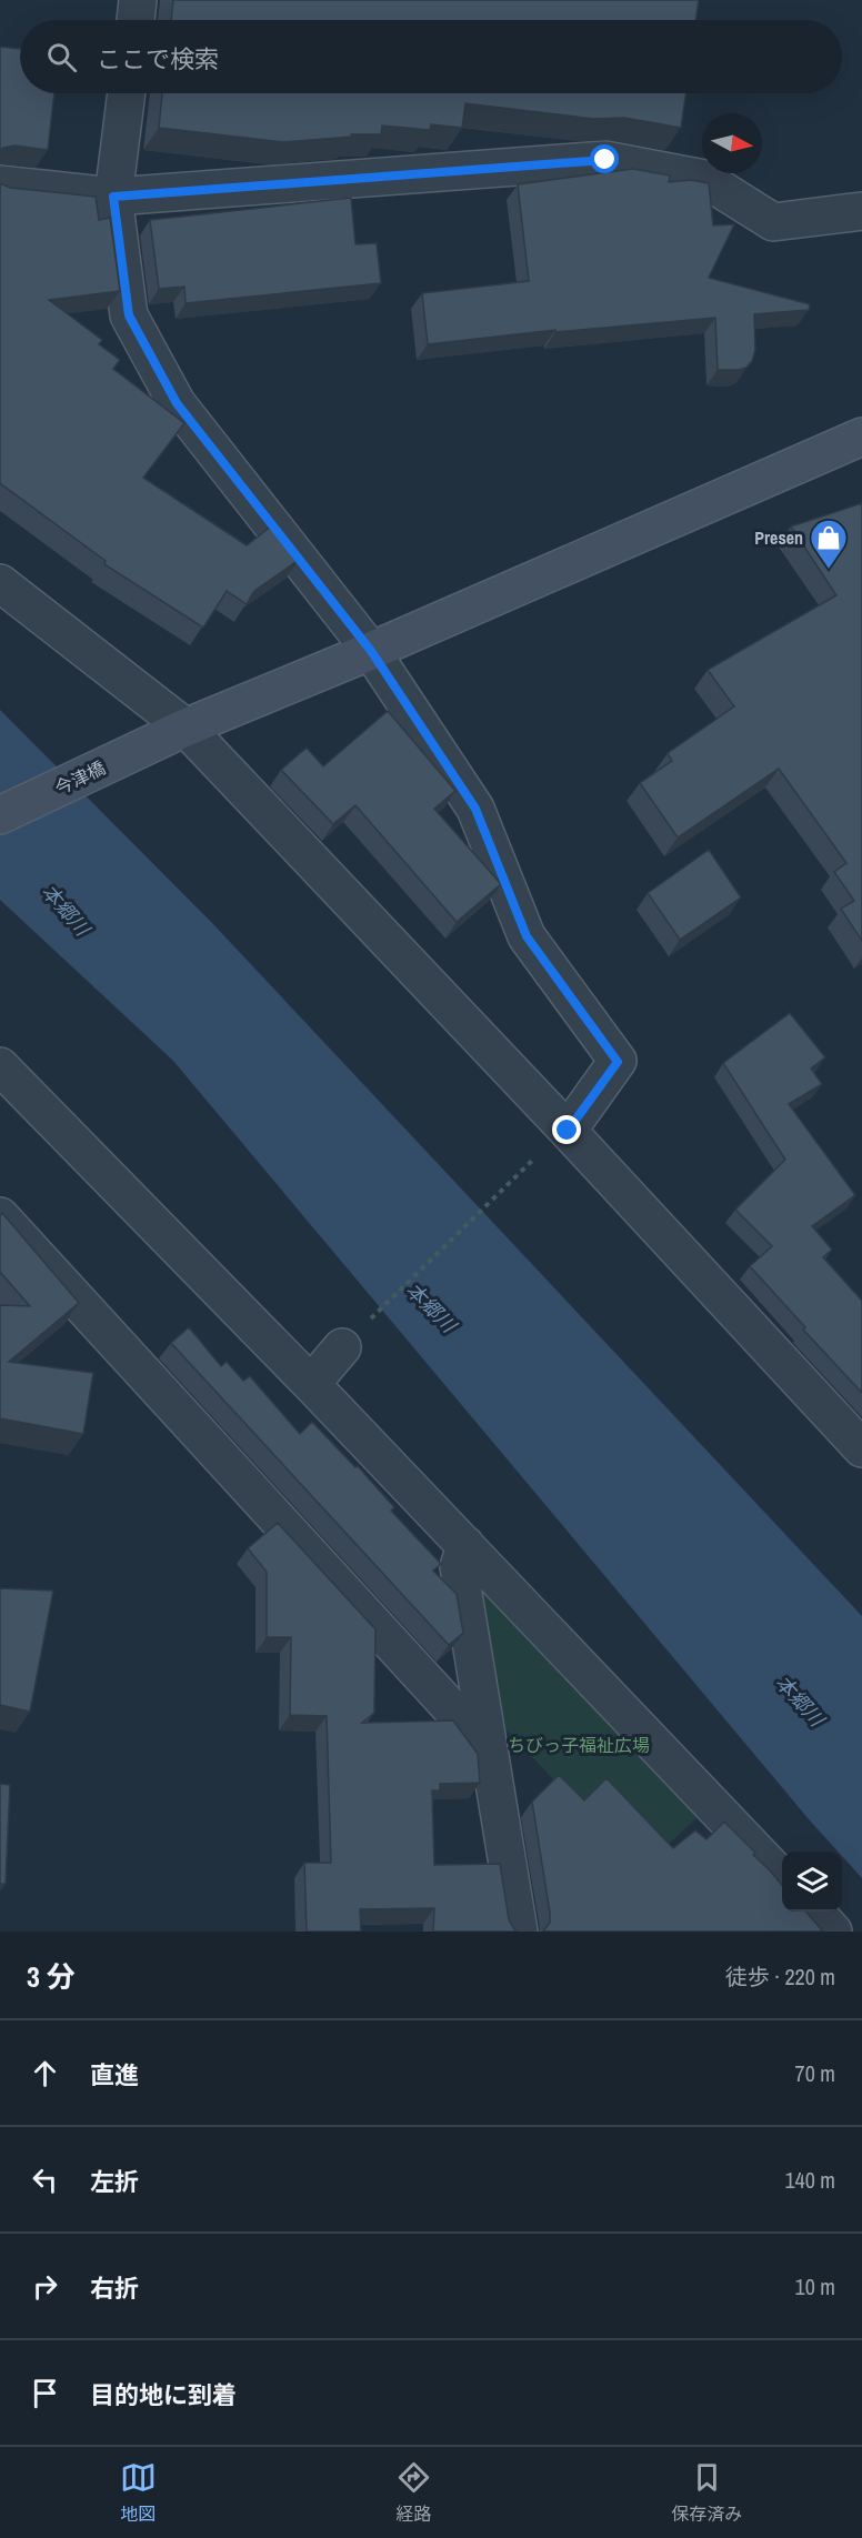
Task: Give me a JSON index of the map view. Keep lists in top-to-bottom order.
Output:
{
  "streets": {
    "street": ["今津橋"]
  },
  "water": ["本郷川"],
  "parks": ["ちびっ子福祉広場"],
  "places": {
    "shop": ["Presen"]
  },
  "north": "right",
  "page": {
    "search": "ここで検索",
    "heading": ["3 分", "徒歩 · 220 m"],
    "list": [
      ["直進", "70 m"],
      ["左折", "140 m"],
      ["右折", "10 m"],
      "目的地に到着"
    ],
    "nav": ["地図", "経路", "保存済み"]
  }
}
